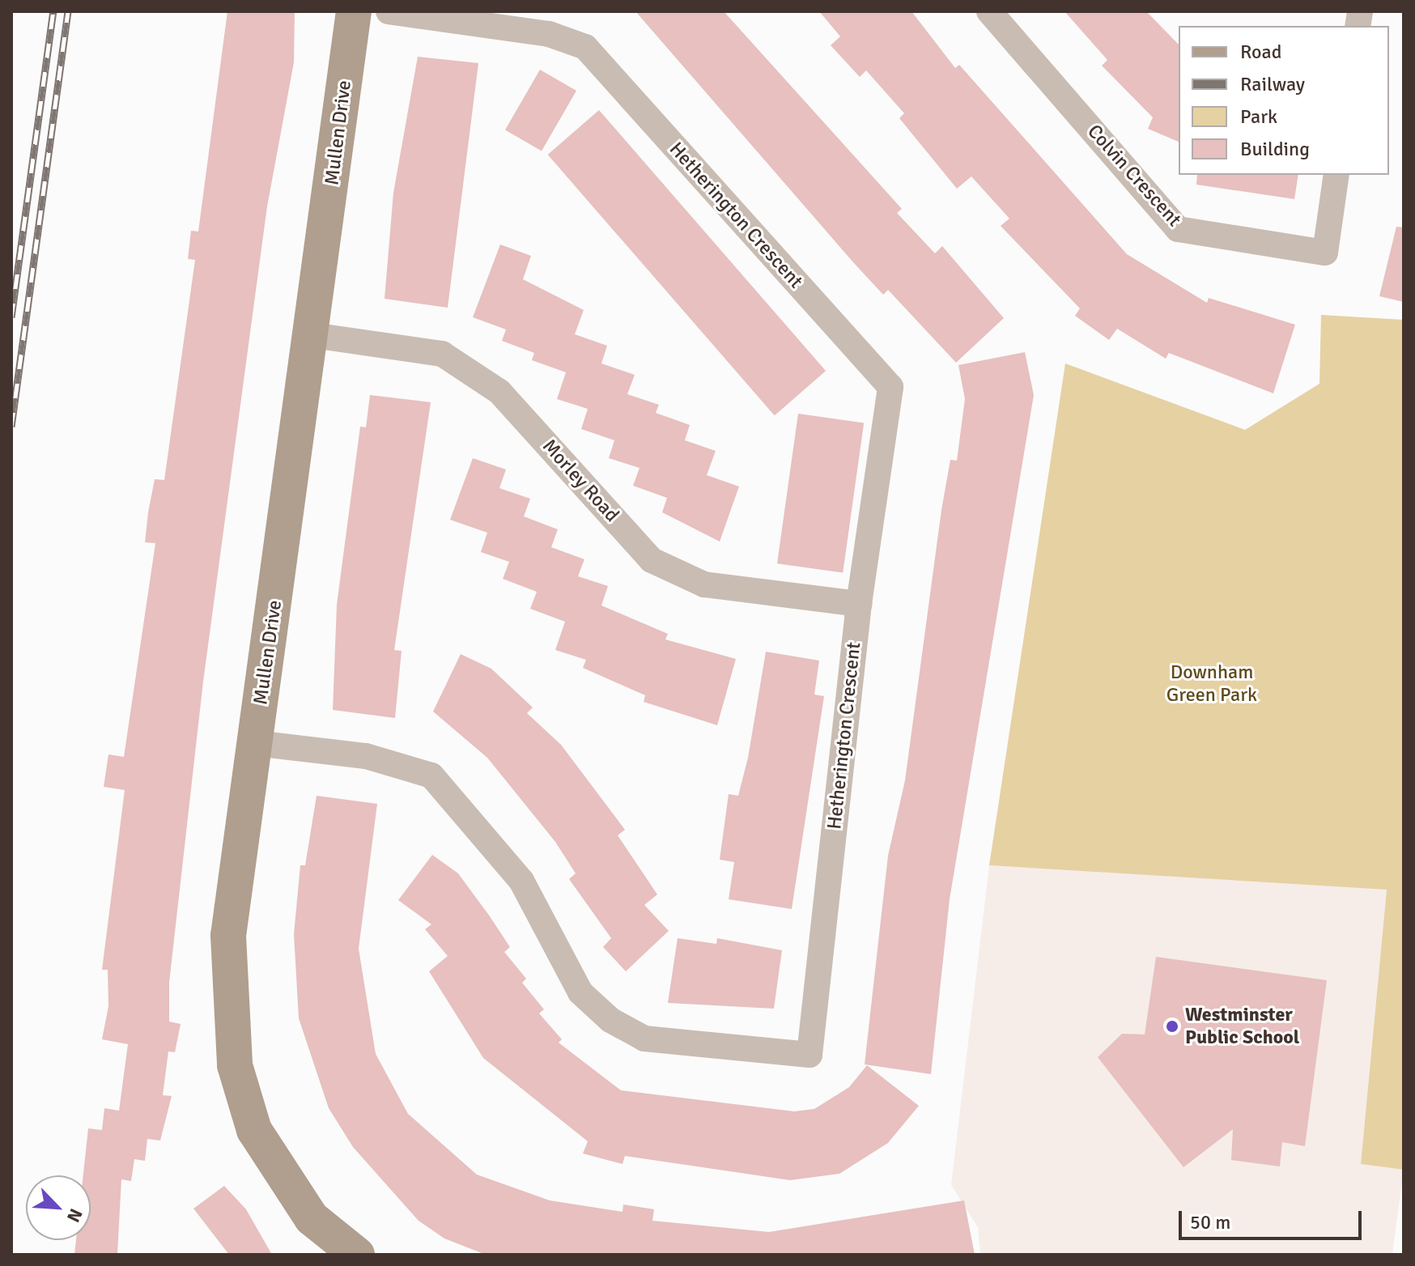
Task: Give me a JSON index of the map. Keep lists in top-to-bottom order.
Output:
{
  "streets": {
    "street": [
      "Mullen Drive",
      "Colvin Crescent",
      "Hetherington Crescent",
      "Morley Road"
    ]
  },
  "crossings": [
    ["Mullen Drive", "Hetherington Crescent"],
    ["Mullen Drive", "Morley Road"],
    ["Hetherington Crescent", "Morley Road"]
  ],
  "parks": ["Downham Green Park"],
  "places": ["Westminster Public School"],
  "legend": [
    "Road",
    "Railway",
    "Park",
    "Building"
  ],
  "scale_bar": "50 m",
  "north": "bottom right"
}
